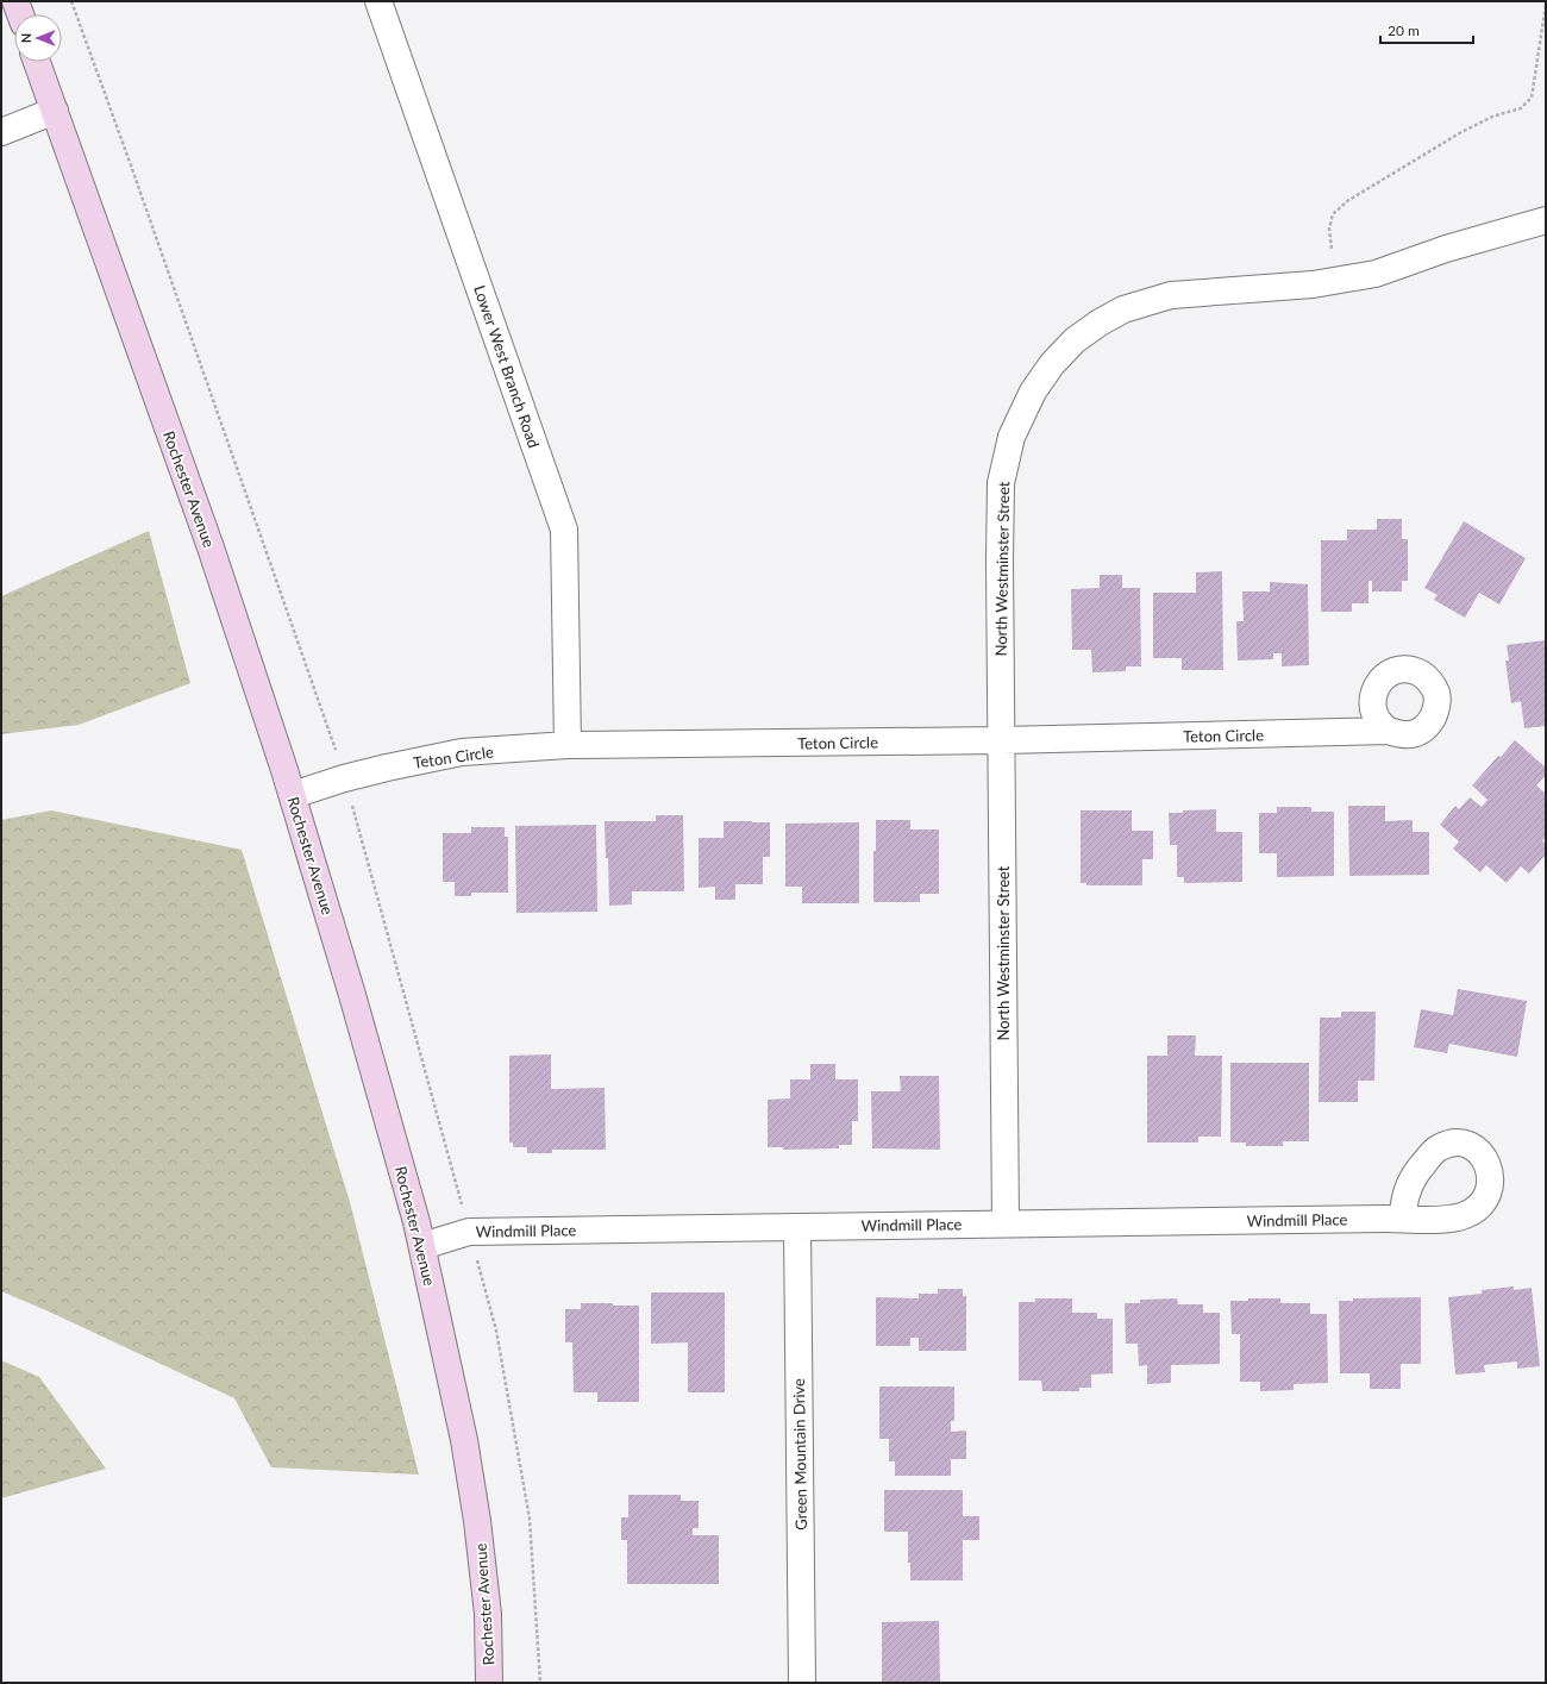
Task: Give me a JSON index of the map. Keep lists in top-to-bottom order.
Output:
{
  "streets": {
    "main road": ["Rochester Avenue"],
    "street": [
      "Lower West Branch Road",
      "North Westminster Street",
      "Teton Circle",
      "Windmill Place",
      "Green Mountain Drive"
    ]
  },
  "crossings": [
    ["Lower West Branch Road", "Teton Circle"],
    ["Rochester Avenue", "Teton Circle"],
    ["Rochester Avenue", "Windmill Place"],
    ["North Westminster Street", "Teton Circle"],
    ["North Westminster Street", "Windmill Place"],
    ["Windmill Place", "Green Mountain Drive"]
  ],
  "scale_bar": "20 m",
  "north": "left"
}
